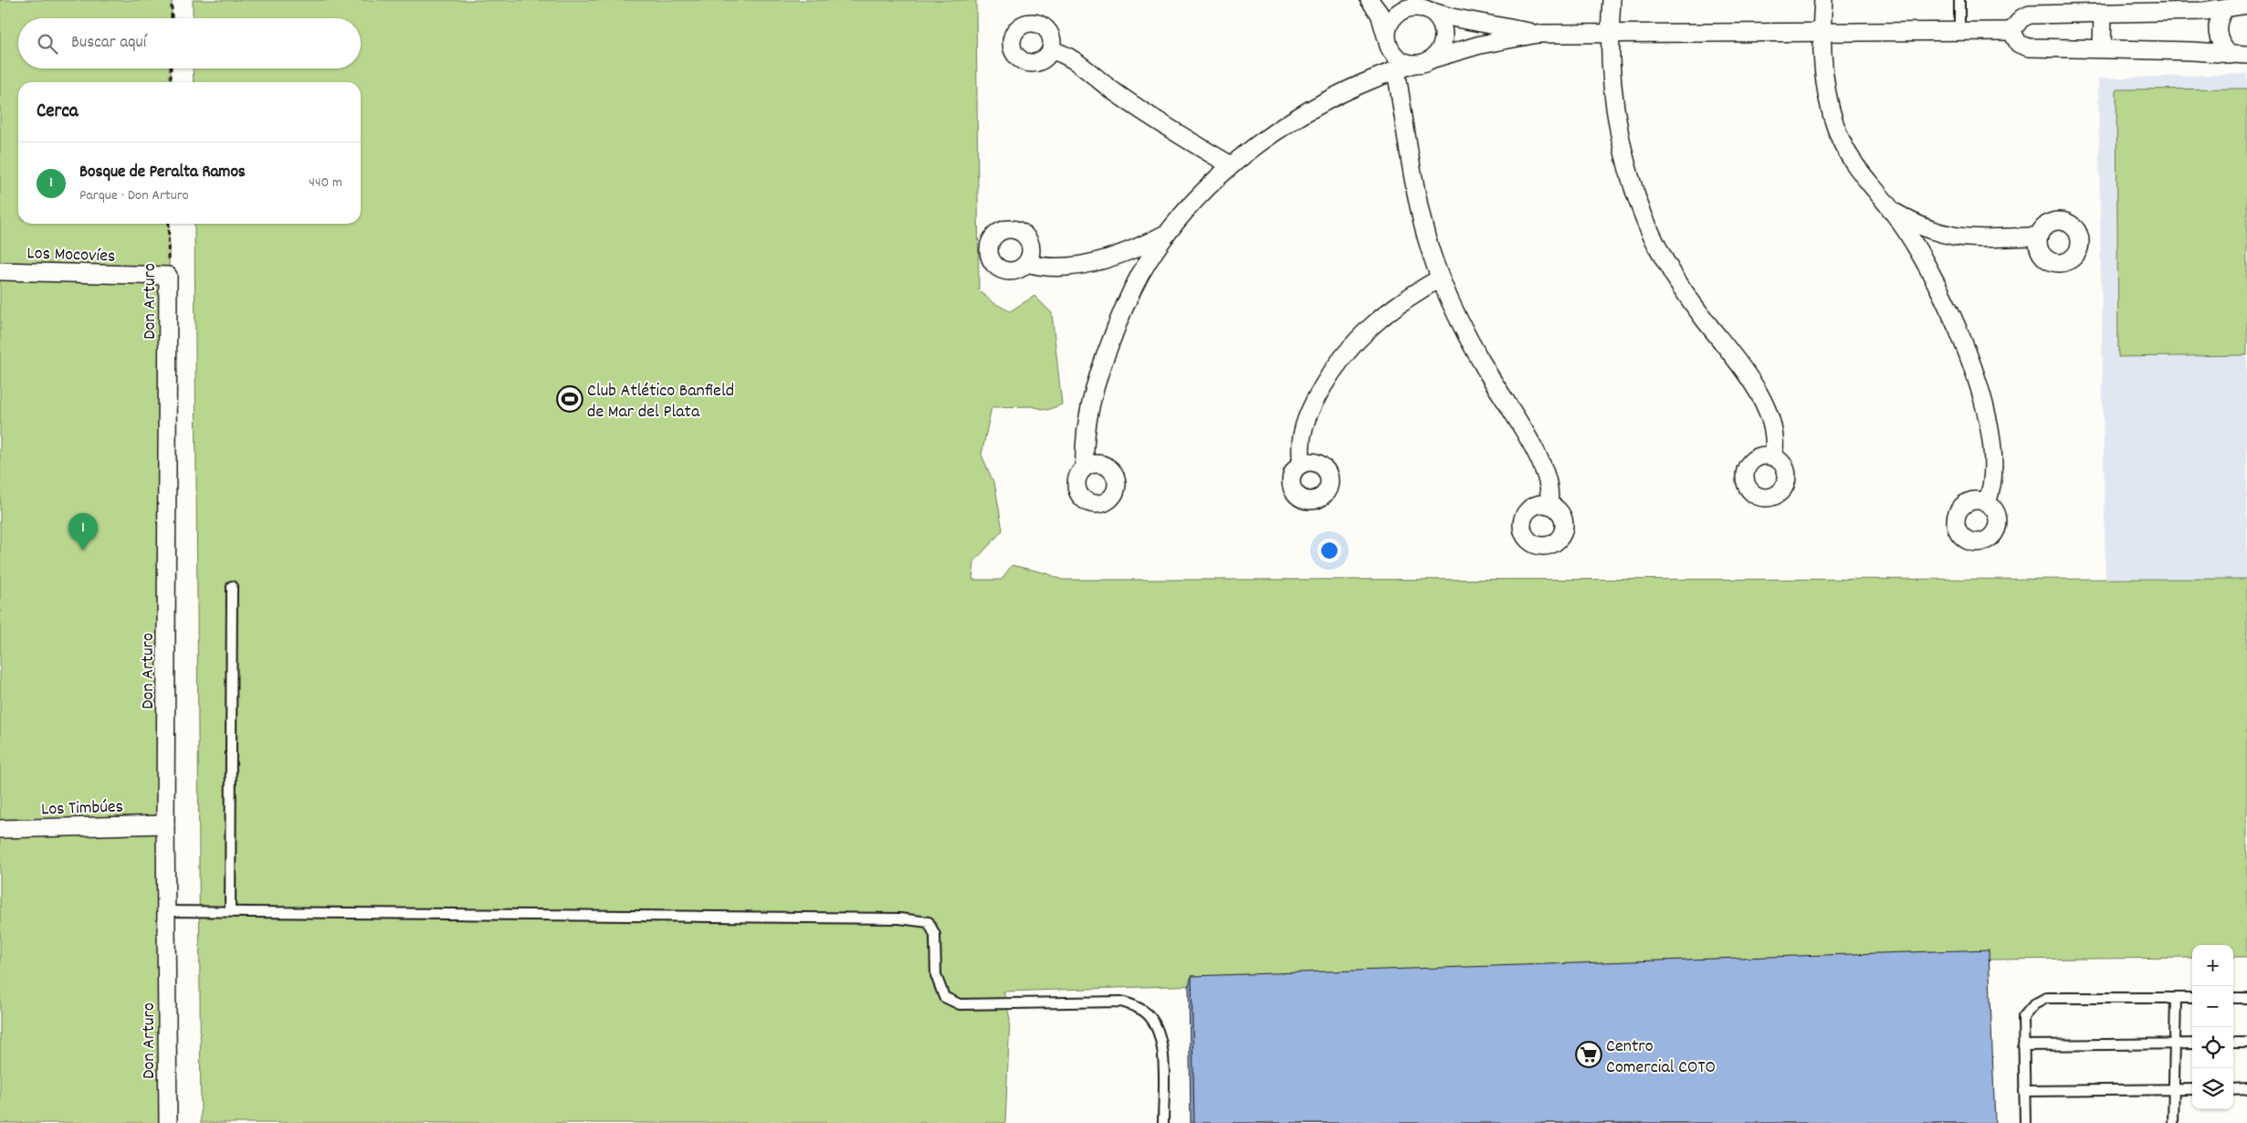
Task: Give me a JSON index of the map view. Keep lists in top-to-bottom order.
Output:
{
  "streets": {
    "street": ["Los Mocovíes", "Don Arturo", "Los Timbúes"]
  },
  "crossings": [
    ["Los Mocovíes", "Don Arturo"],
    ["Don Arturo", "Los Timbúes"]
  ],
  "places": {
    "sports": ["Club Atlético Banfield de Mar del Plata"],
    "supermarket": ["Centro Comercial COTO"]
  },
  "page": {
    "search": "Buscar aquí",
    "heading": "Cerca",
    "list": [
      {
        "mark": "1",
        "name": "Bosque de Peralta Ramos",
        "note": "Parque · Don Arturo",
        "value": "440 m"
      }
    ],
    "pins": "1",
    "map_buttons": ["+", "−"]
  }
}
